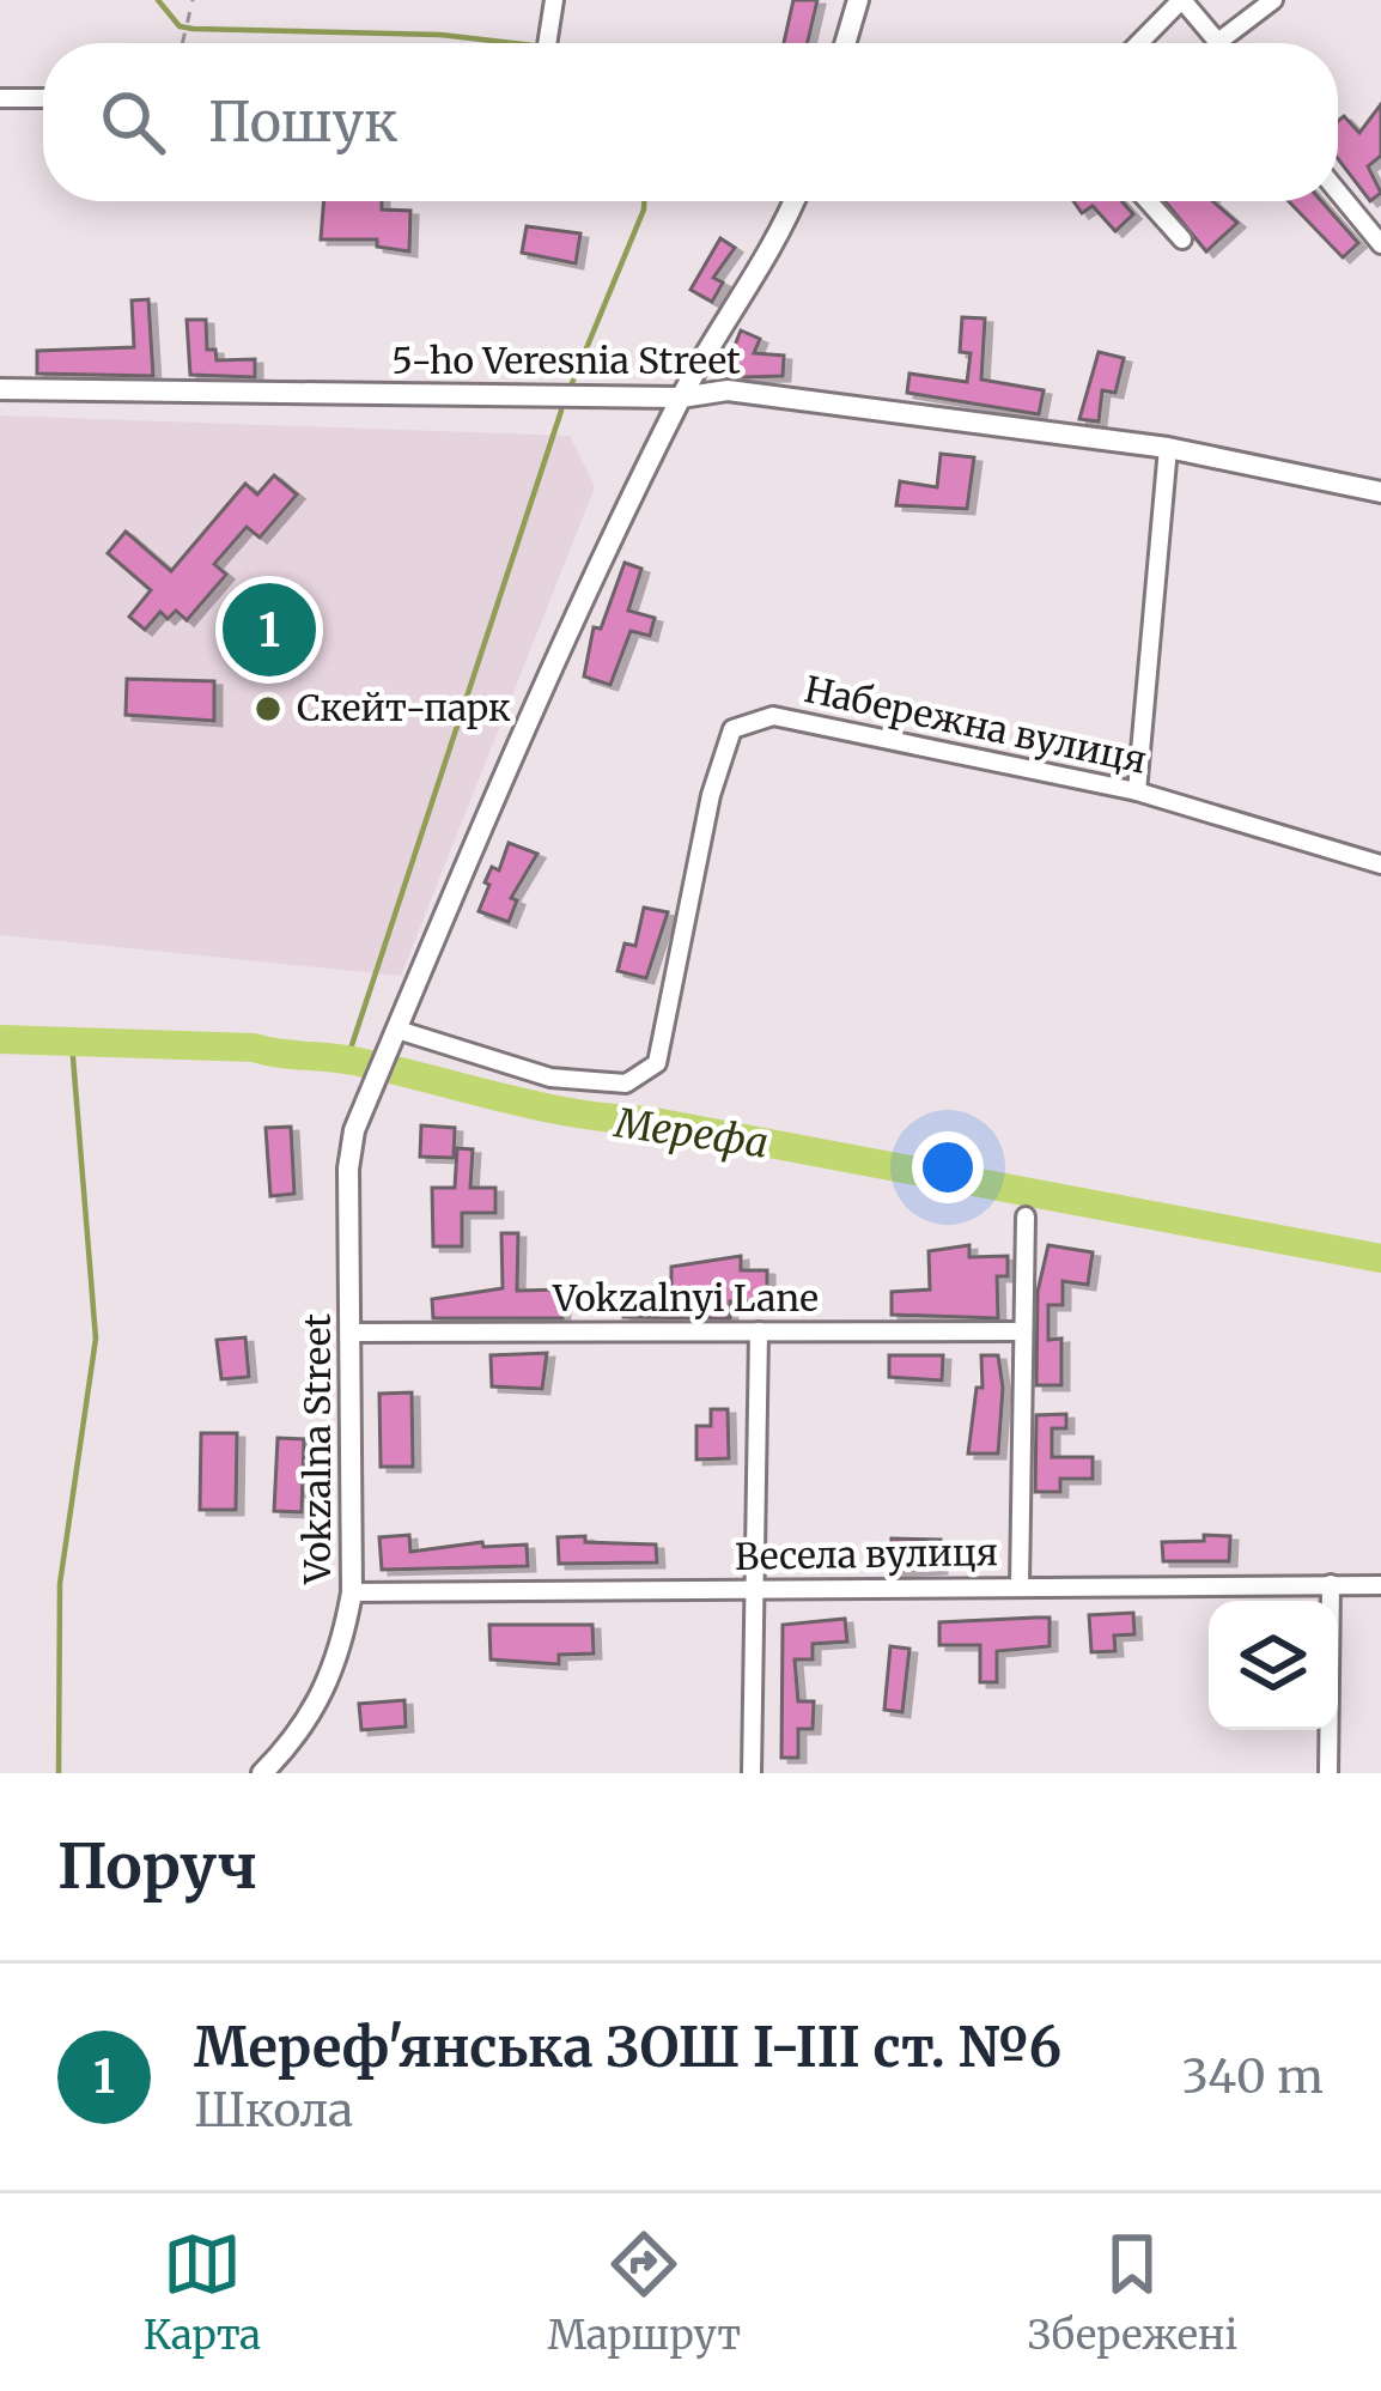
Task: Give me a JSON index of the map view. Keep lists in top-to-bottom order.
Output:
{
  "streets": {
    "street": [
      "5-ho Veresnia Street",
      "Набережна вулиця",
      "Vokzalnyi Lane",
      "Vokzalna Street",
      "Весела вулиця"
    ]
  },
  "crossings": [
    ["Набережна вулиця", "Vokzalna Street"],
    ["Vokzalnyi Lane", "Vokzalna Street"],
    ["Vokzalna Street", "Весела вулиця"]
  ],
  "water": ["Мерефа"],
  "places": ["Скейт-парк"],
  "page": {
    "search": "Пошук",
    "pins": "1",
    "heading": "Поруч",
    "list": [
      {
        "mark": "1",
        "name": "Мереф'янська ЗОШ І-ІІІ ст. №6",
        "note": "Школа",
        "value": "340 m"
      }
    ],
    "nav": ["Карта", "Маршрут", "Збережені"]
  }
}
